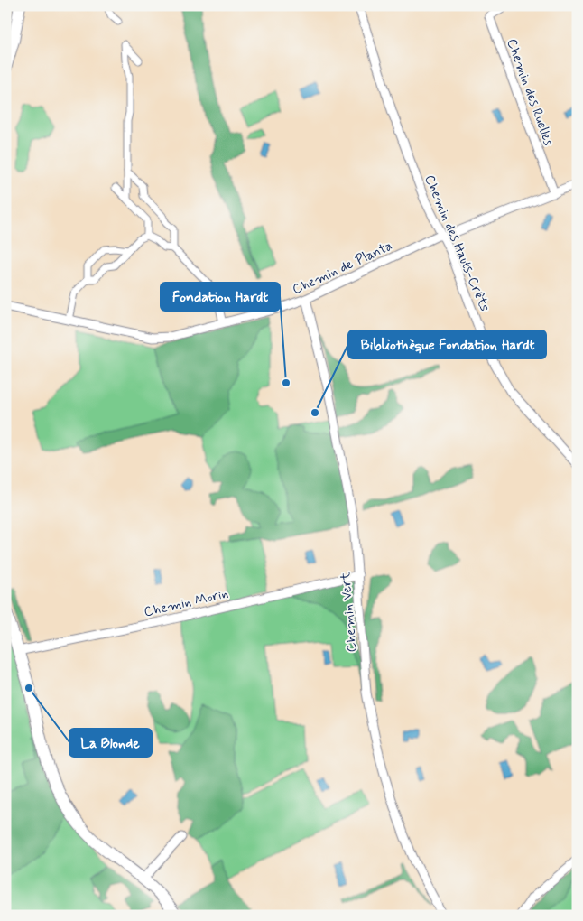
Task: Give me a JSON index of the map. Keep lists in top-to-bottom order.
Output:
{
  "streets": {
    "street": [
      "Chemin des Ruelles",
      "Chemin des Hauts-Crêts",
      "Chemin de Planta",
      "Chemin Morin",
      "Chemin Vert"
    ]
  },
  "crossings": [
    ["Chemin des Ruelles", "Chemin de Planta"],
    ["Chemin des Hauts-Crêts", "Chemin de Planta"],
    ["Chemin de Planta", "Chemin Vert"],
    ["Chemin Morin", "Chemin Vert"]
  ],
  "places": ["Fondation Hardt", "Bibliothèque Fondation Hardt", "La Blonde"]
}
